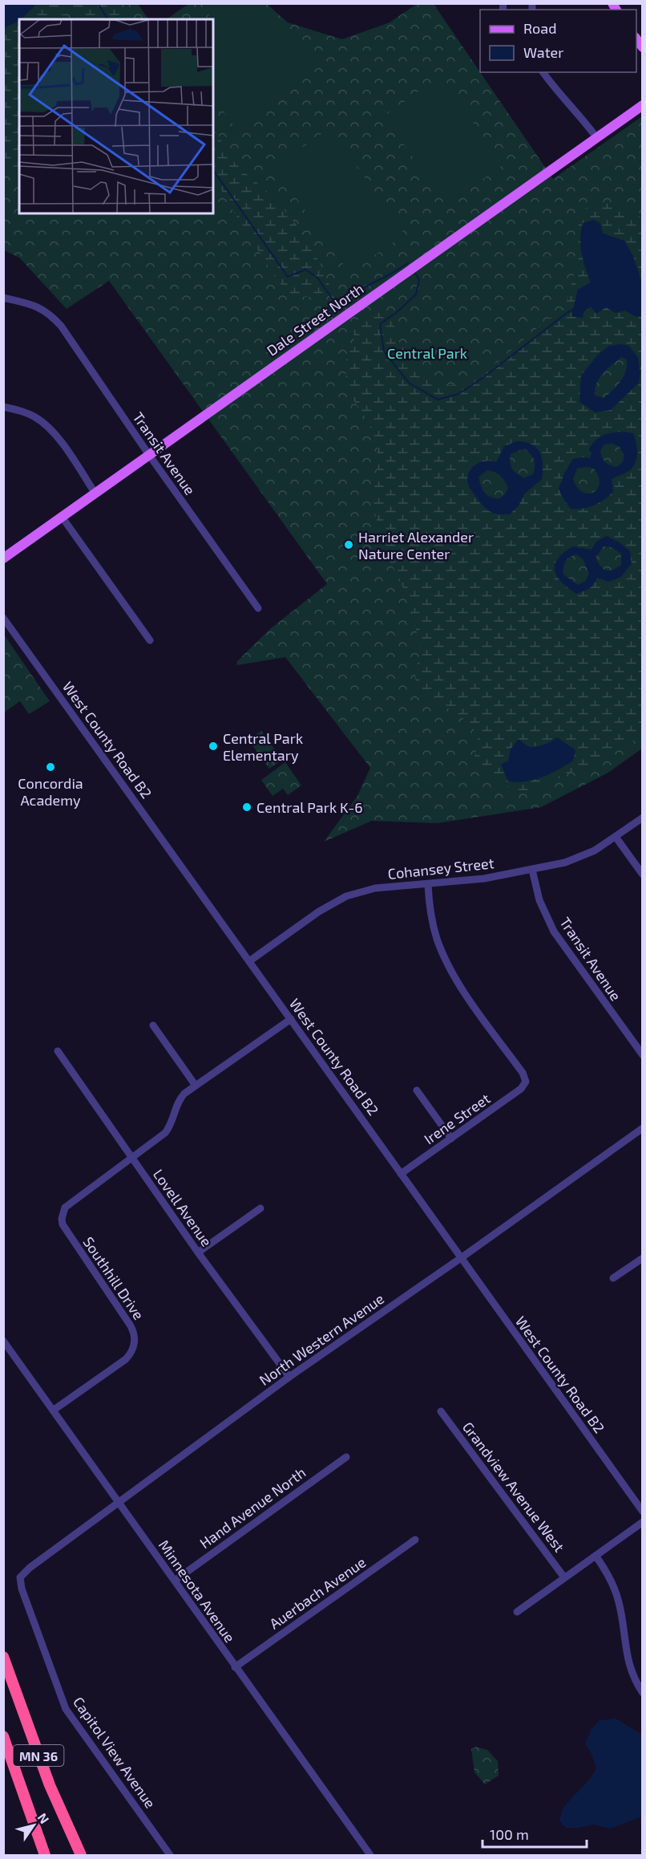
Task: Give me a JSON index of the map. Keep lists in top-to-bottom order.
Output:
{
  "streets": {
    "highway": ["MN 36"],
    "main road": ["Dale Street North"],
    "street": [
      "Transit Avenue",
      "West County Road B2",
      "Cohansey Street",
      "Irene Street",
      "Lovell Avenue",
      "Southhill Drive",
      "North Western Avenue",
      "Grandview Avenue West",
      "Hand Avenue North",
      "Minnesota Avenue",
      "Auerbach Avenue",
      "Capitol View Avenue"
    ]
  },
  "crossings": [
    ["Dale Street North", "Transit Avenue"],
    ["Transit Avenue", "Cohansey Street"],
    ["West County Road B2", "Cohansey Street"],
    ["West County Road B2", "Irene Street"],
    ["West County Road B2", "North Western Avenue"],
    ["Cohansey Street", "Irene Street"],
    ["Lovell Avenue", "Southhill Drive"],
    ["Lovell Avenue", "North Western Avenue"],
    ["Southhill Drive", "Minnesota Avenue"],
    ["North Western Avenue", "Minnesota Avenue"],
    ["North Western Avenue", "Capitol View Avenue"],
    ["Hand Avenue North", "Minnesota Avenue"],
    ["Minnesota Avenue", "Auerbach Avenue"]
  ],
  "parks": ["Central Park"],
  "places": [
    "Harriet Alexander Nature Center",
    "Central Park Elementary",
    "Concordia Academy",
    "Central Park K-6"
  ],
  "legend": ["Road", "Water"],
  "scale_bar": "100 m",
  "north": "top right"
}
